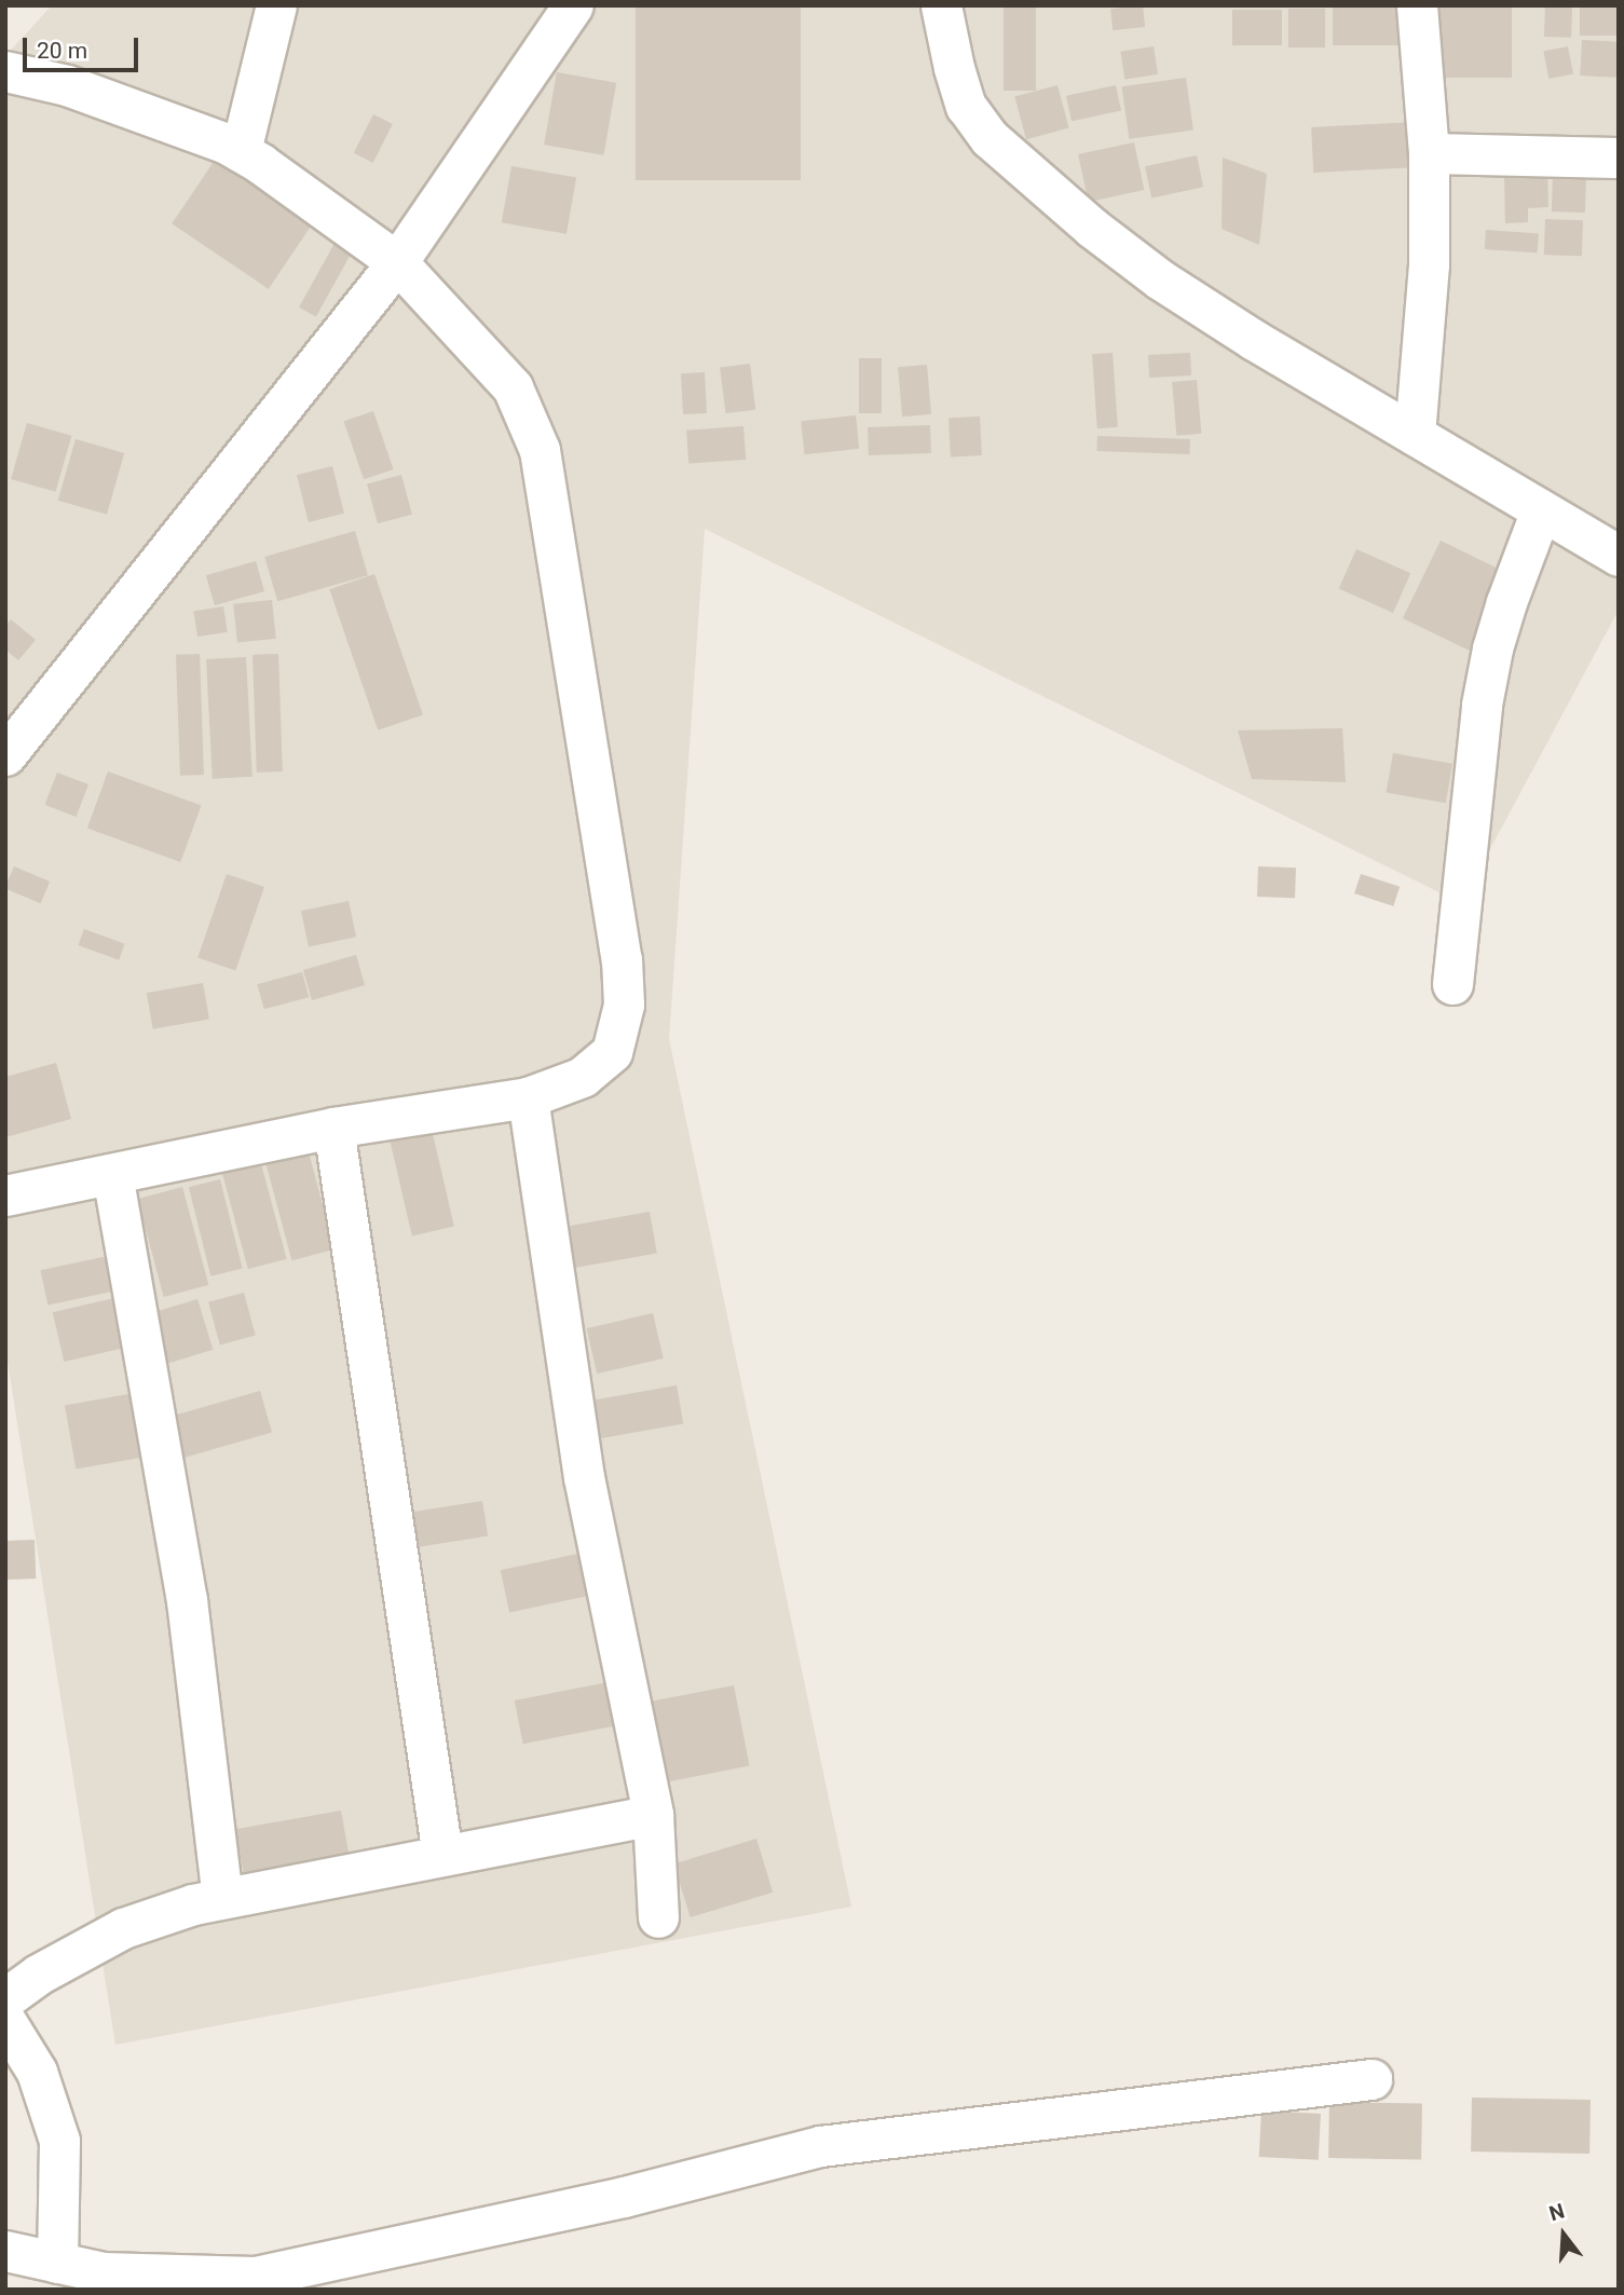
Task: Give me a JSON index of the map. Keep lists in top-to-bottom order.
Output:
{
  "scale_bar": "20 m",
  "north": "top"
}
